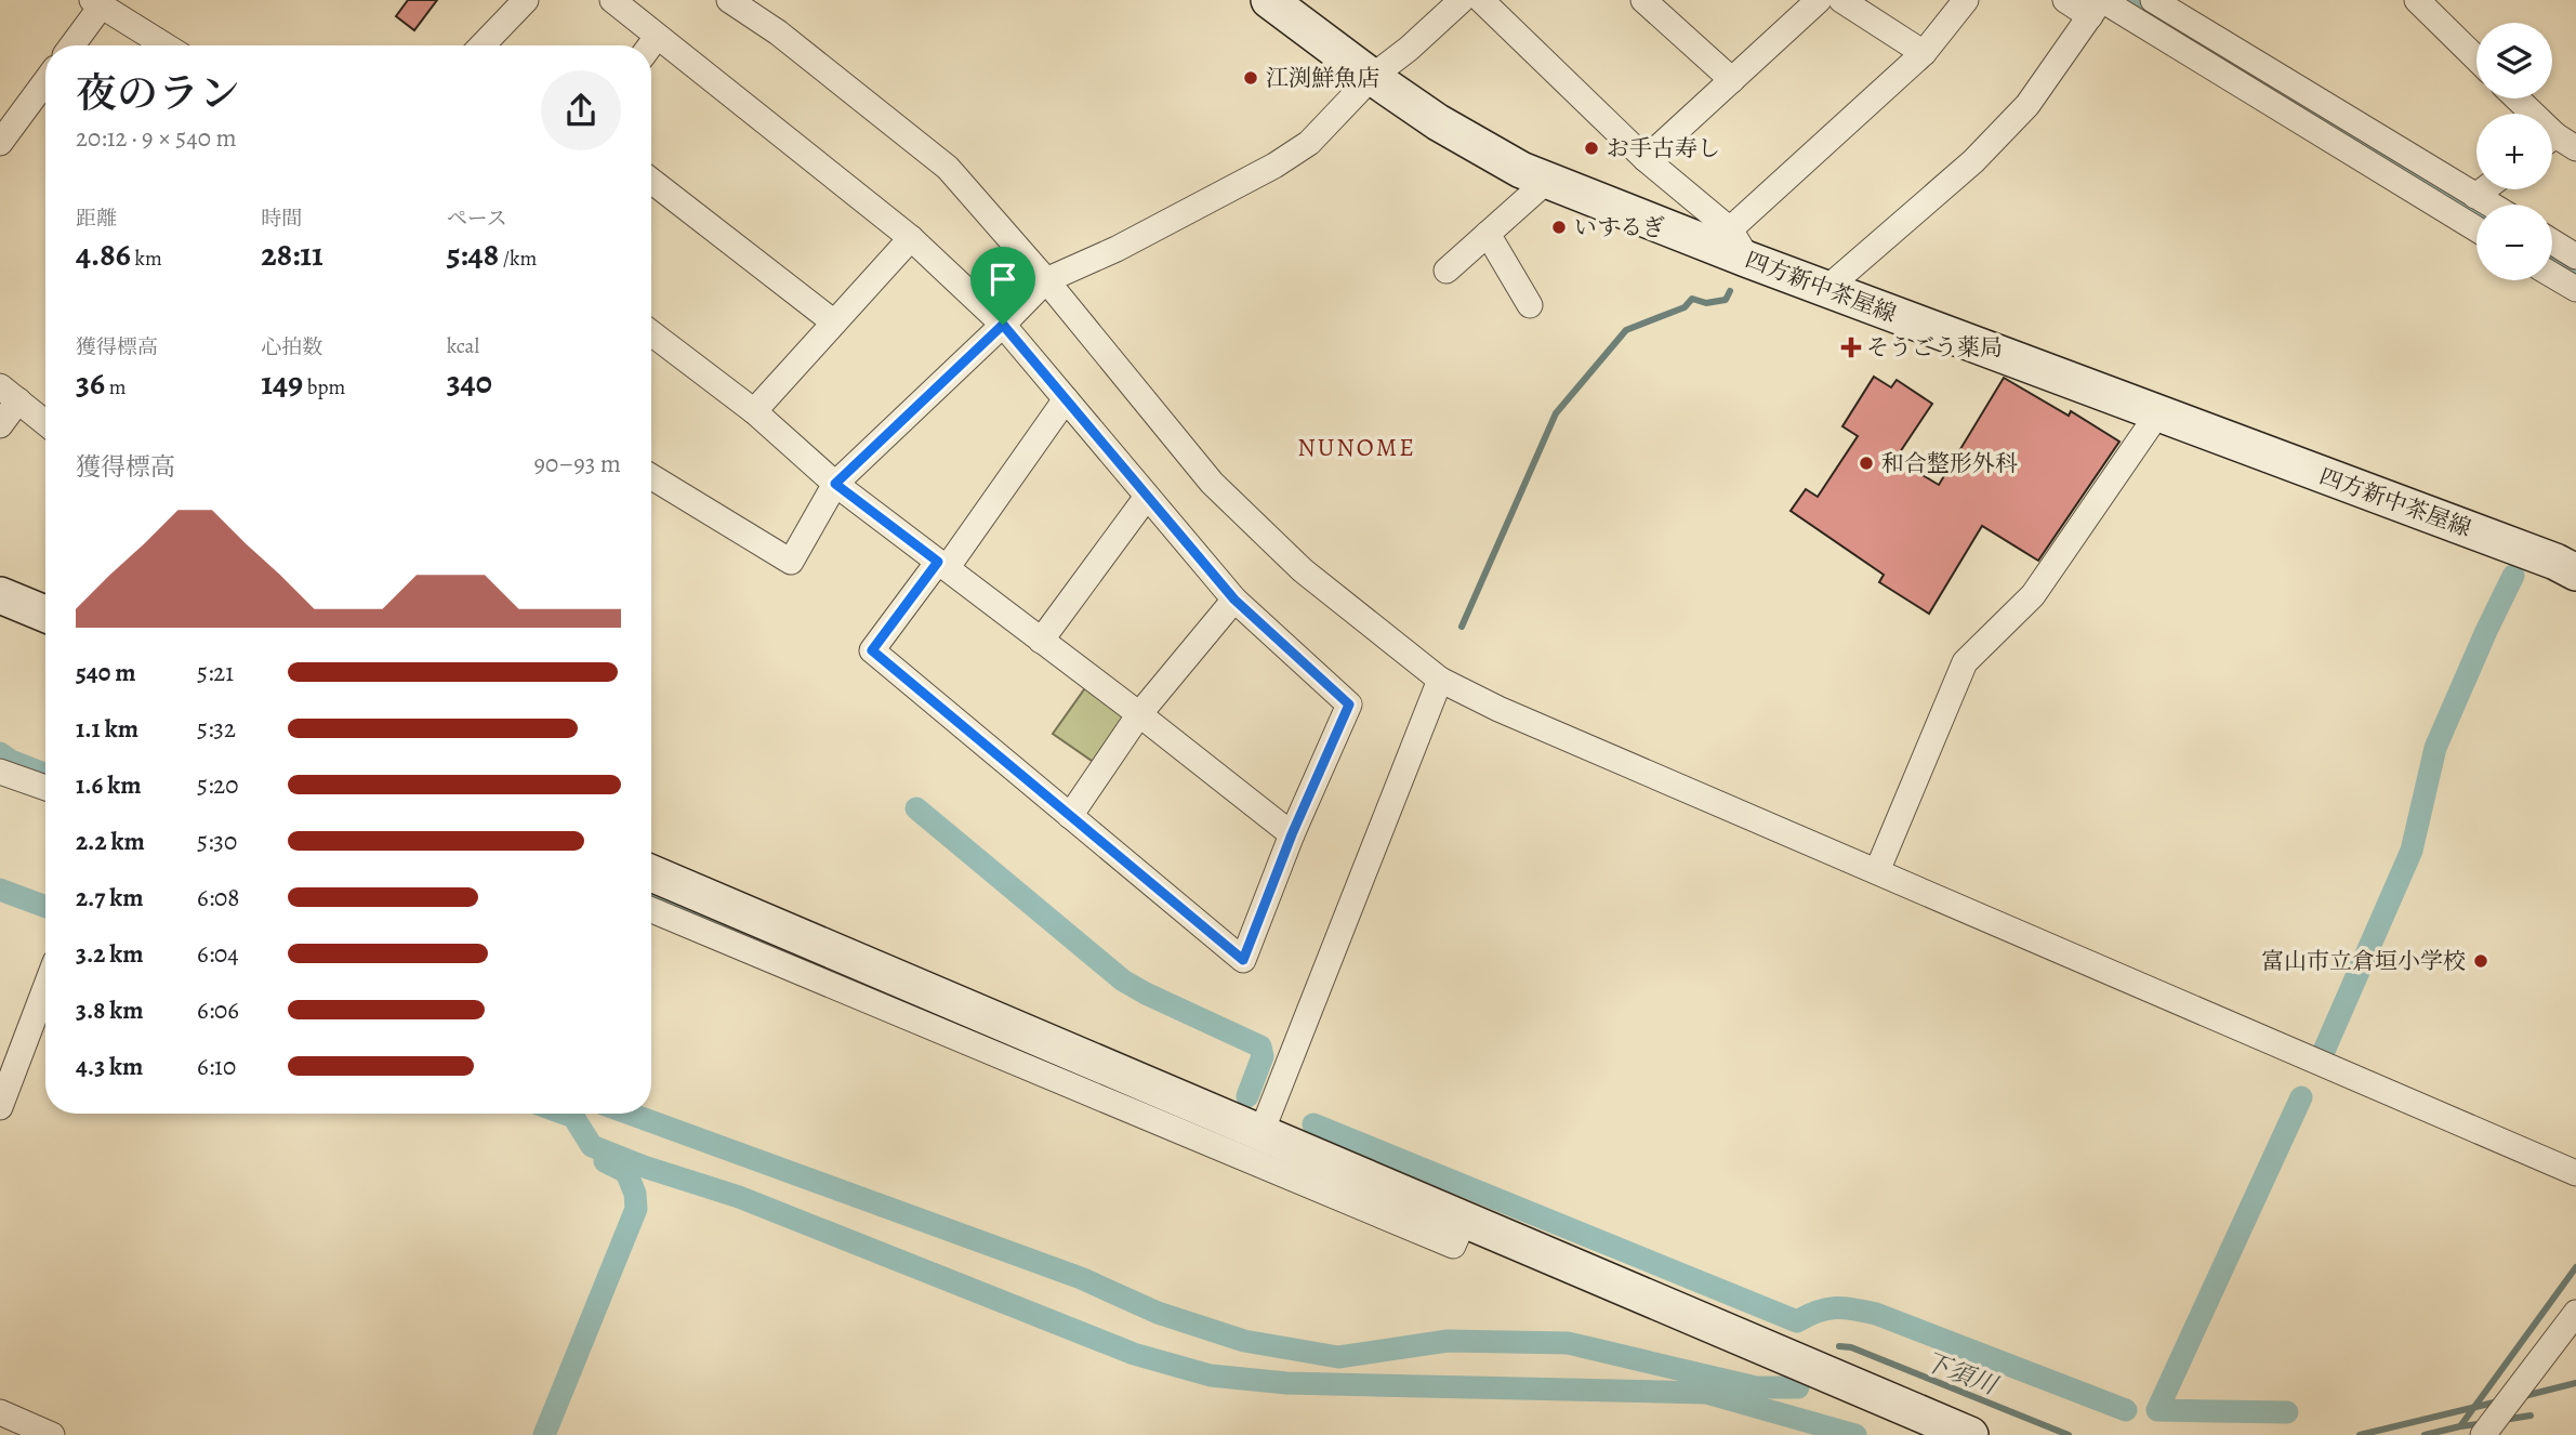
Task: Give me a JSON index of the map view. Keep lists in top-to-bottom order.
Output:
{
  "streets": {
    "street": ["四方新中茶屋線"]
  },
  "districts": ["NUNOME"],
  "water": ["下須川"],
  "places": {
    "other": [
      "江渕鮮魚店",
      "お手古寿し",
      "いするぎ",
      "和合整形外科",
      "富山市立倉垣小学校"
    ],
    "health": ["そうごう薬局"]
  },
  "page": {
    "map_buttons": ["+", "−"],
    "heading": ["夜のラン", "20:12 · 9 × 540 m"],
    "stats": [
      ["距離", "4.86 km"],
      ["時間", "28:11"],
      ["ペース", "5:48 /km"],
      ["獲得標高", "36 m"],
      ["心拍数", "149 bpm"],
      ["kcal", "340"]
    ],
    "chart": ["獲得標高", "90–93 m"],
    "list": [
      {
        "name": "540 m",
        "note": "5:21"
      },
      {
        "name": "1.1 km",
        "note": "5:32"
      },
      {
        "name": "1.6 km",
        "note": "5:20"
      },
      {
        "name": "2.2 km",
        "note": "5:30"
      },
      {
        "name": "2.7 km",
        "note": "6:08"
      },
      {
        "name": "3.2 km",
        "note": "6:04"
      },
      {
        "name": "3.8 km",
        "note": "6:06"
      },
      {
        "name": "4.3 km",
        "note": "6:10"
      }
    ]
  }
}
